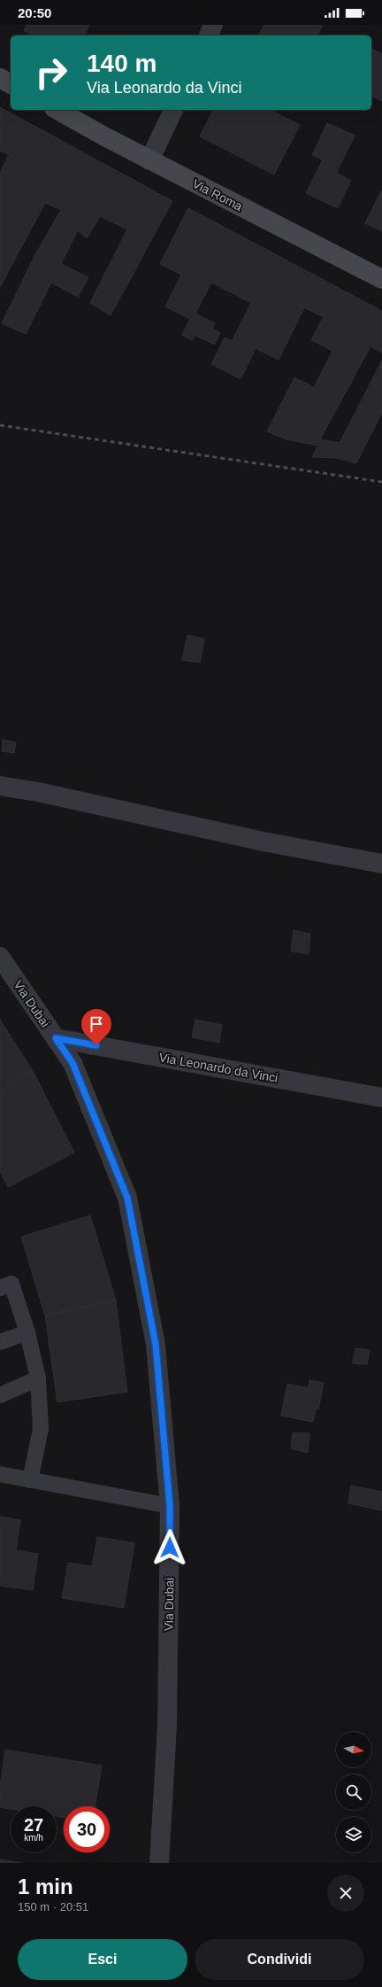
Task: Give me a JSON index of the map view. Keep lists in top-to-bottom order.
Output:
{
  "streets": {
    "street": ["Via Roma", "Via Dubai", "Via Leonardo da Vinci"]
  },
  "crossings": [
    ["Via Dubai", "Via Leonardo da Vinci"]
  ],
  "north": "right",
  "page": {
    "status": "20:50",
    "turn": ["140 m", "Via Leonardo da Vinci"],
    "speed": "27 km/h",
    "limit": "30",
    "heading": ["1 min", "150 m · 20:51"],
    "buttons": ["Esci", "Condividi"]
  }
}
